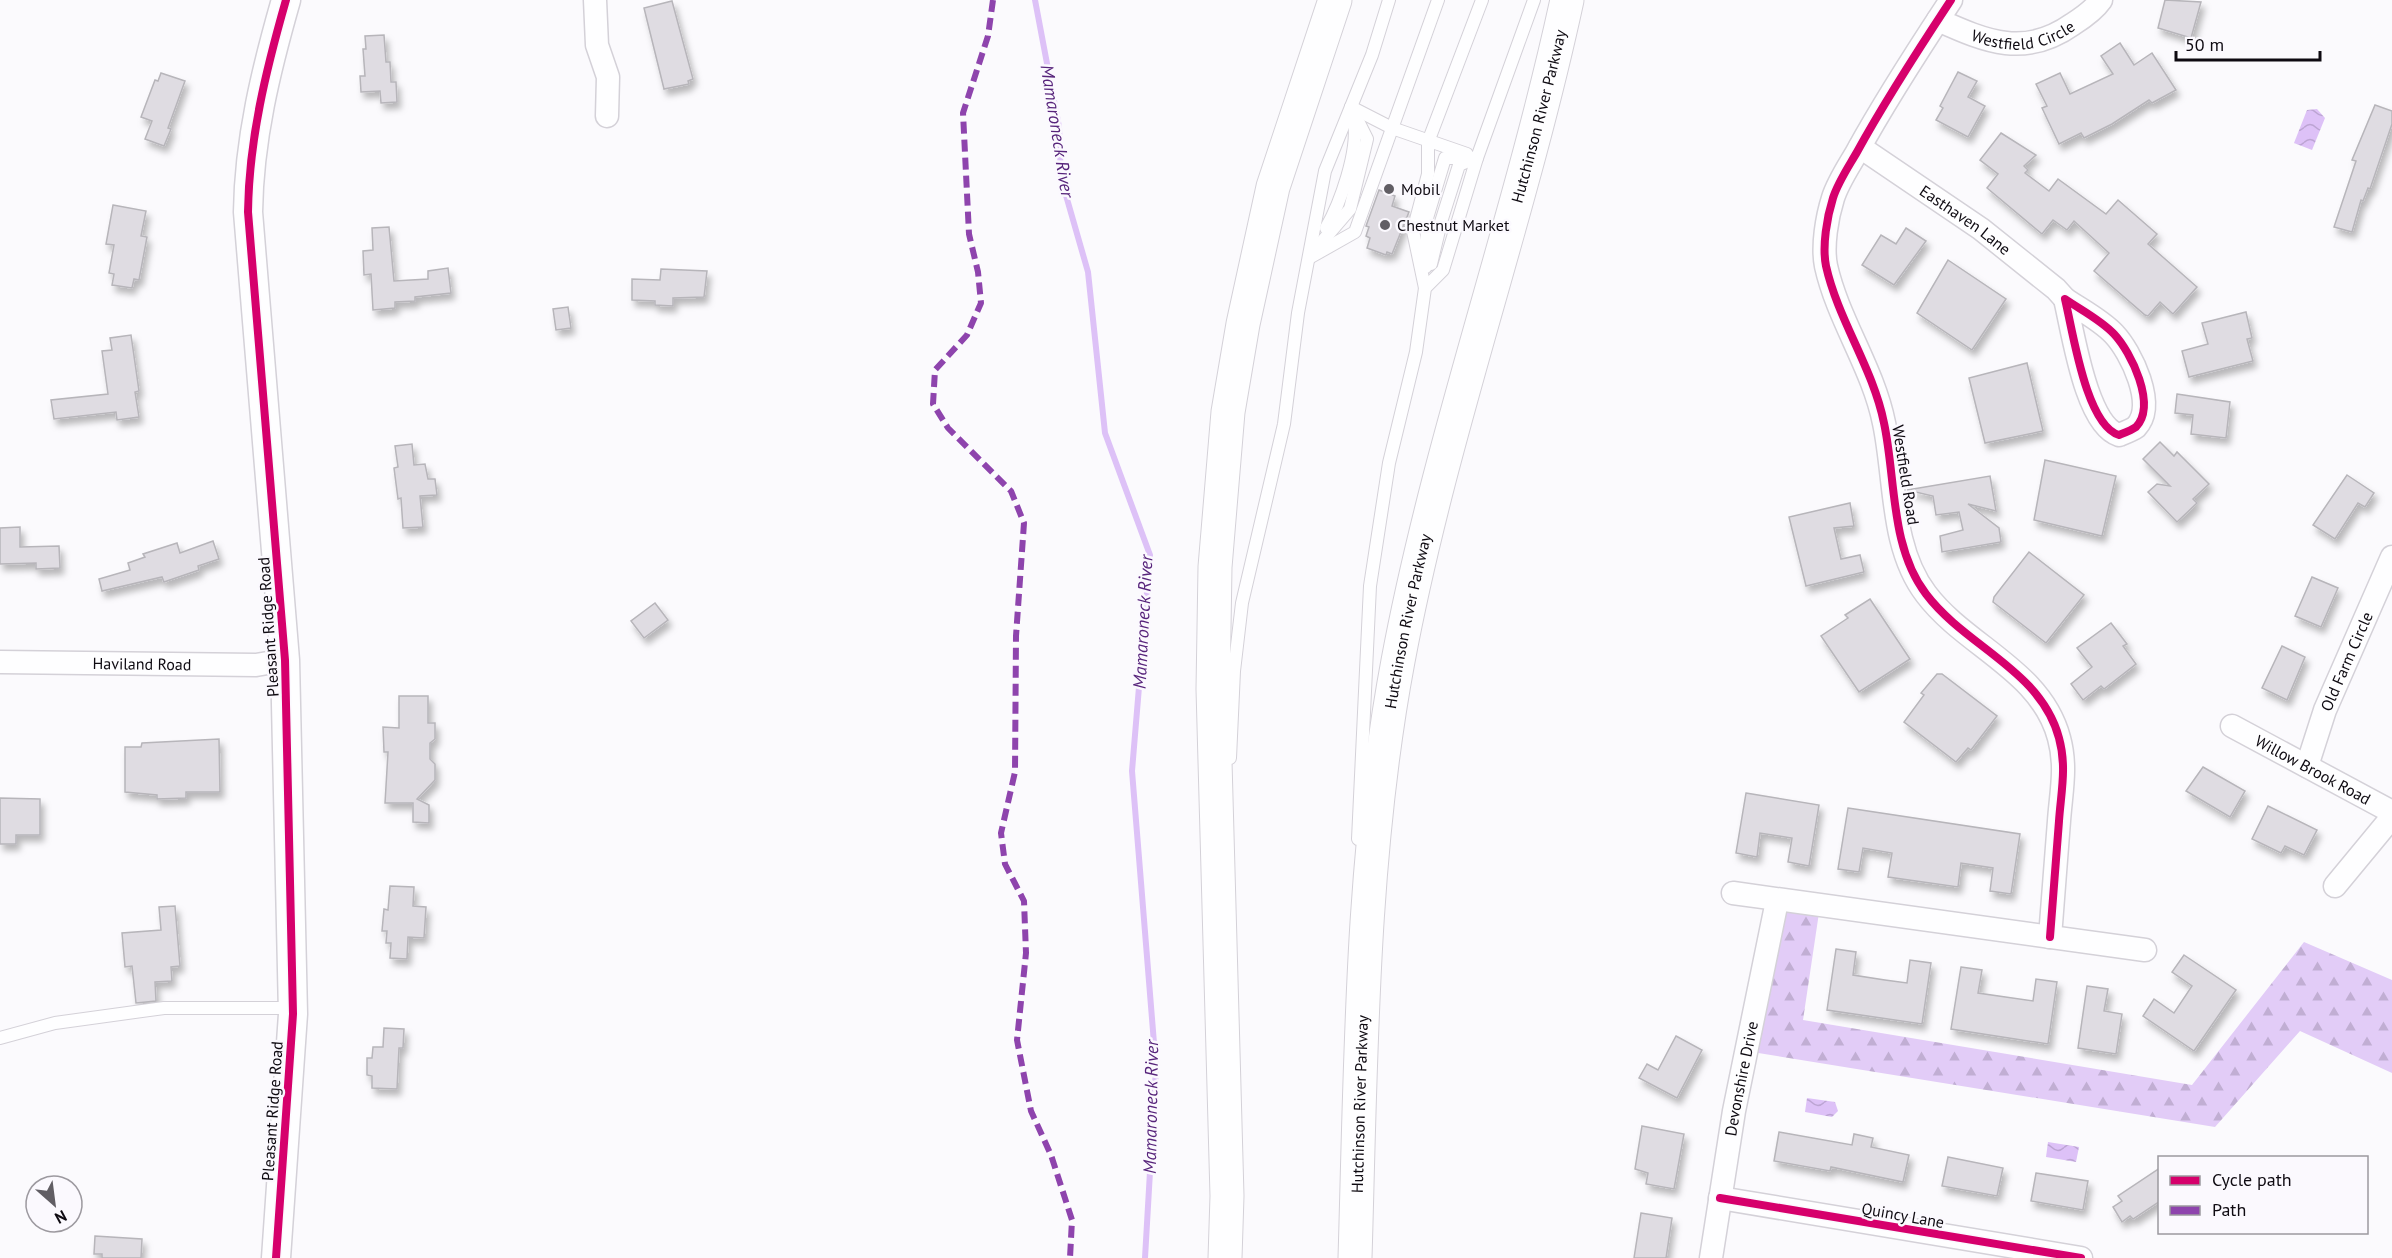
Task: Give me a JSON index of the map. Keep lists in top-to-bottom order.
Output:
{
  "streets": {
    "highway": ["Hutchinson River Parkway"],
    "street": [
      "Westfield Circle",
      "Easthaven Lane",
      "Westfield Road",
      "Pleasant Ridge Road",
      "Old Farm Circle",
      "Haviland Road",
      "Willow Brook Road",
      "Devonshire Drive",
      "Quincy Lane"
    ]
  },
  "crossings": [
    ["Westfield Circle", "Westfield Road"],
    ["Easthaven Lane", "Westfield Road"],
    ["Pleasant Ridge Road", "Haviland Road"],
    ["Old Farm Circle", "Willow Brook Road"],
    ["Devonshire Drive", "Quincy Lane"]
  ],
  "water": ["Mamaroneck River"],
  "places": ["Mobil", "Chestnut Market"],
  "legend": ["Cycle path", "Path"],
  "scale_bar": "50 m",
  "north": "bottom right"
}
